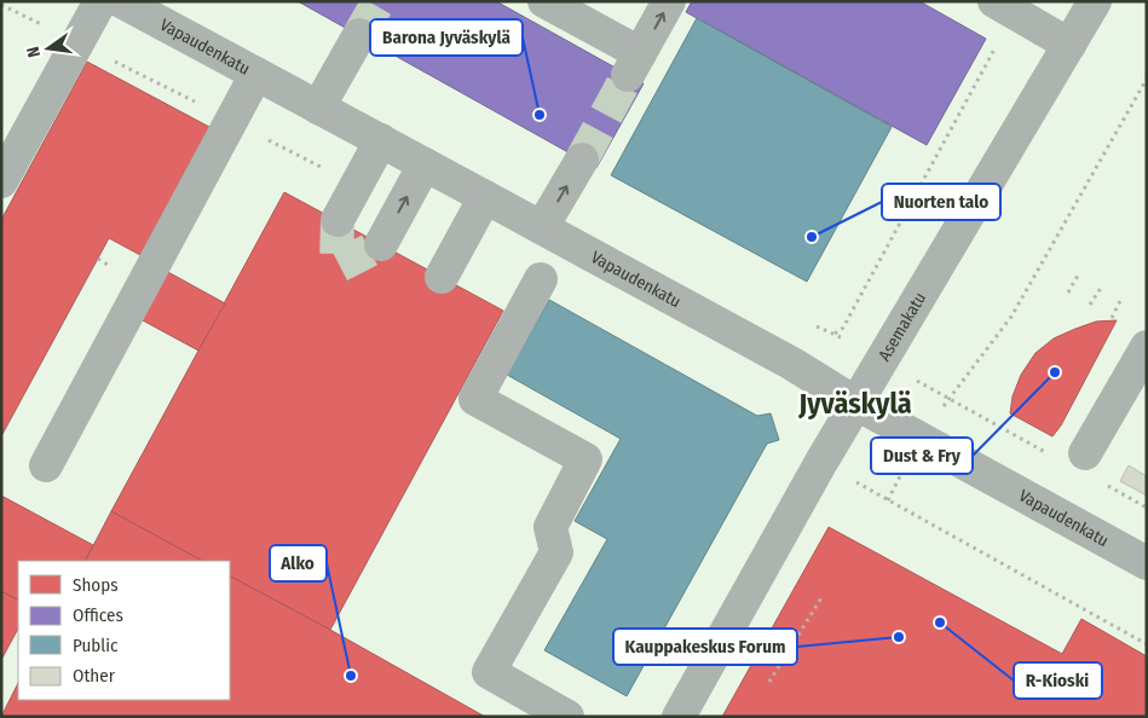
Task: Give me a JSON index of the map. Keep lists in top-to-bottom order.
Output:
{
  "streets": {
    "street": ["Vapaudenkatu", "Asemakatu"]
  },
  "crossings": [
    ["Vapaudenkatu", "Asemakatu"]
  ],
  "districts": ["Jyväskylä"],
  "places": [
    "Barona Jyväskylä",
    "Nuorten talo",
    "Dust & Fry",
    "R-Kioski",
    "Kauppakeskus Forum",
    "Alko"
  ],
  "legend": [
    "Shops",
    "Offices",
    "Public",
    "Other"
  ],
  "north": "left"
}
